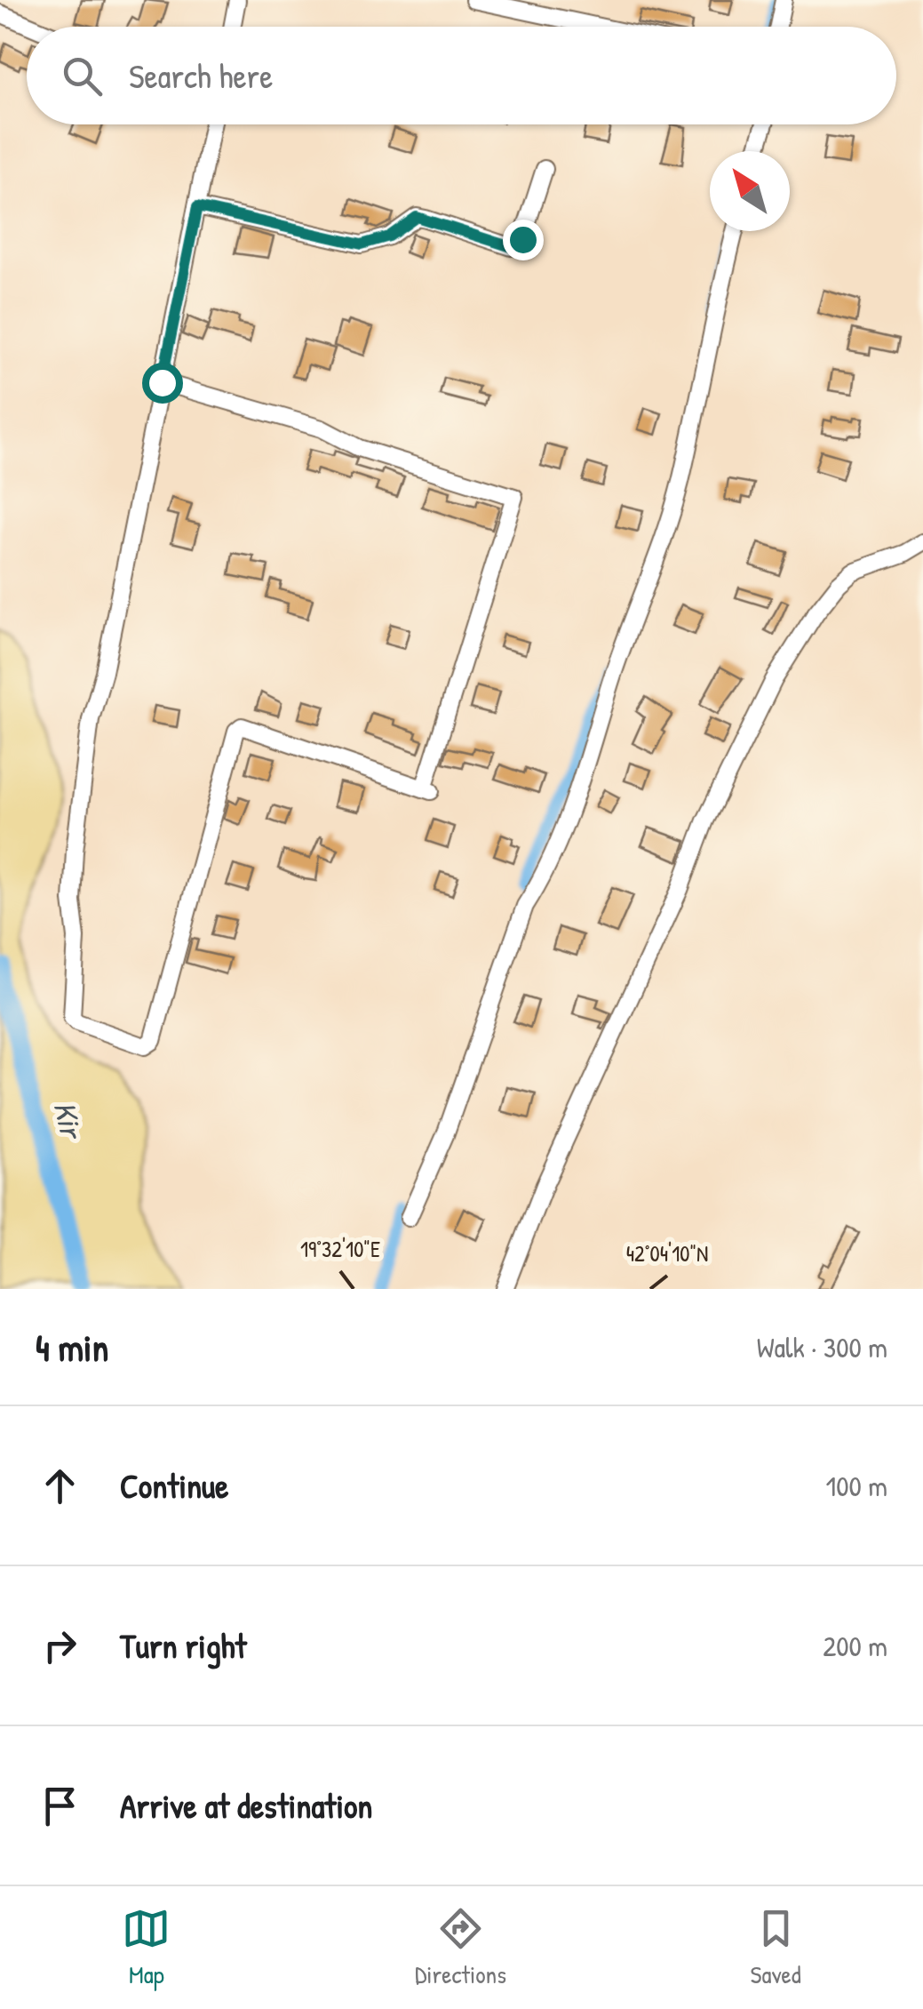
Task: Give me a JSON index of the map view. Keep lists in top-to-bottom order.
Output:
{
  "water": ["Kir"],
  "north": "top left",
  "page": {
    "search": "Search here",
    "heading": ["4 min", "Walk · 300 m"],
    "list": [
      ["Continue", "100 m"],
      ["Turn right", "200 m"],
      "Arrive at destination"
    ],
    "nav": ["Map", "Directions", "Saved"]
  },
  "coordinates": ["19°32'10\"E", "42°04'10\"N"]
}
